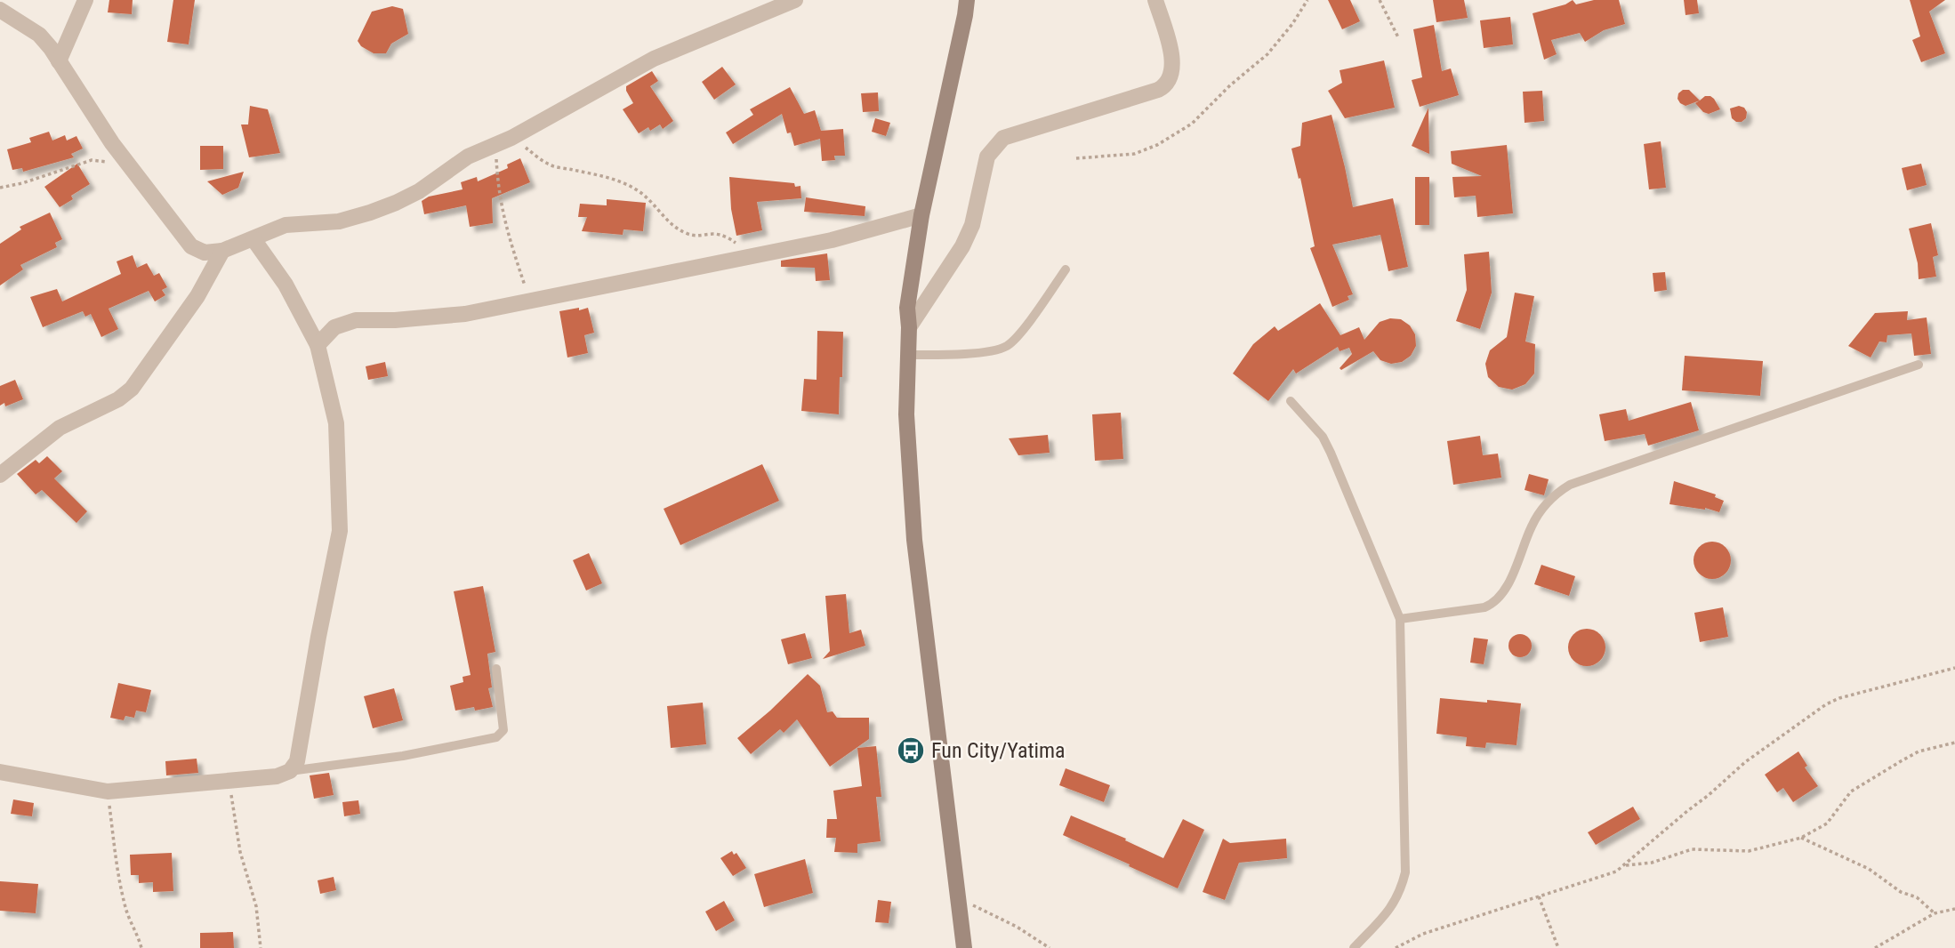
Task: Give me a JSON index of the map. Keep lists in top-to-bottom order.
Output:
{
  "places": {
    "bus stop": ["Fun City/Yatima"]
  }
}
